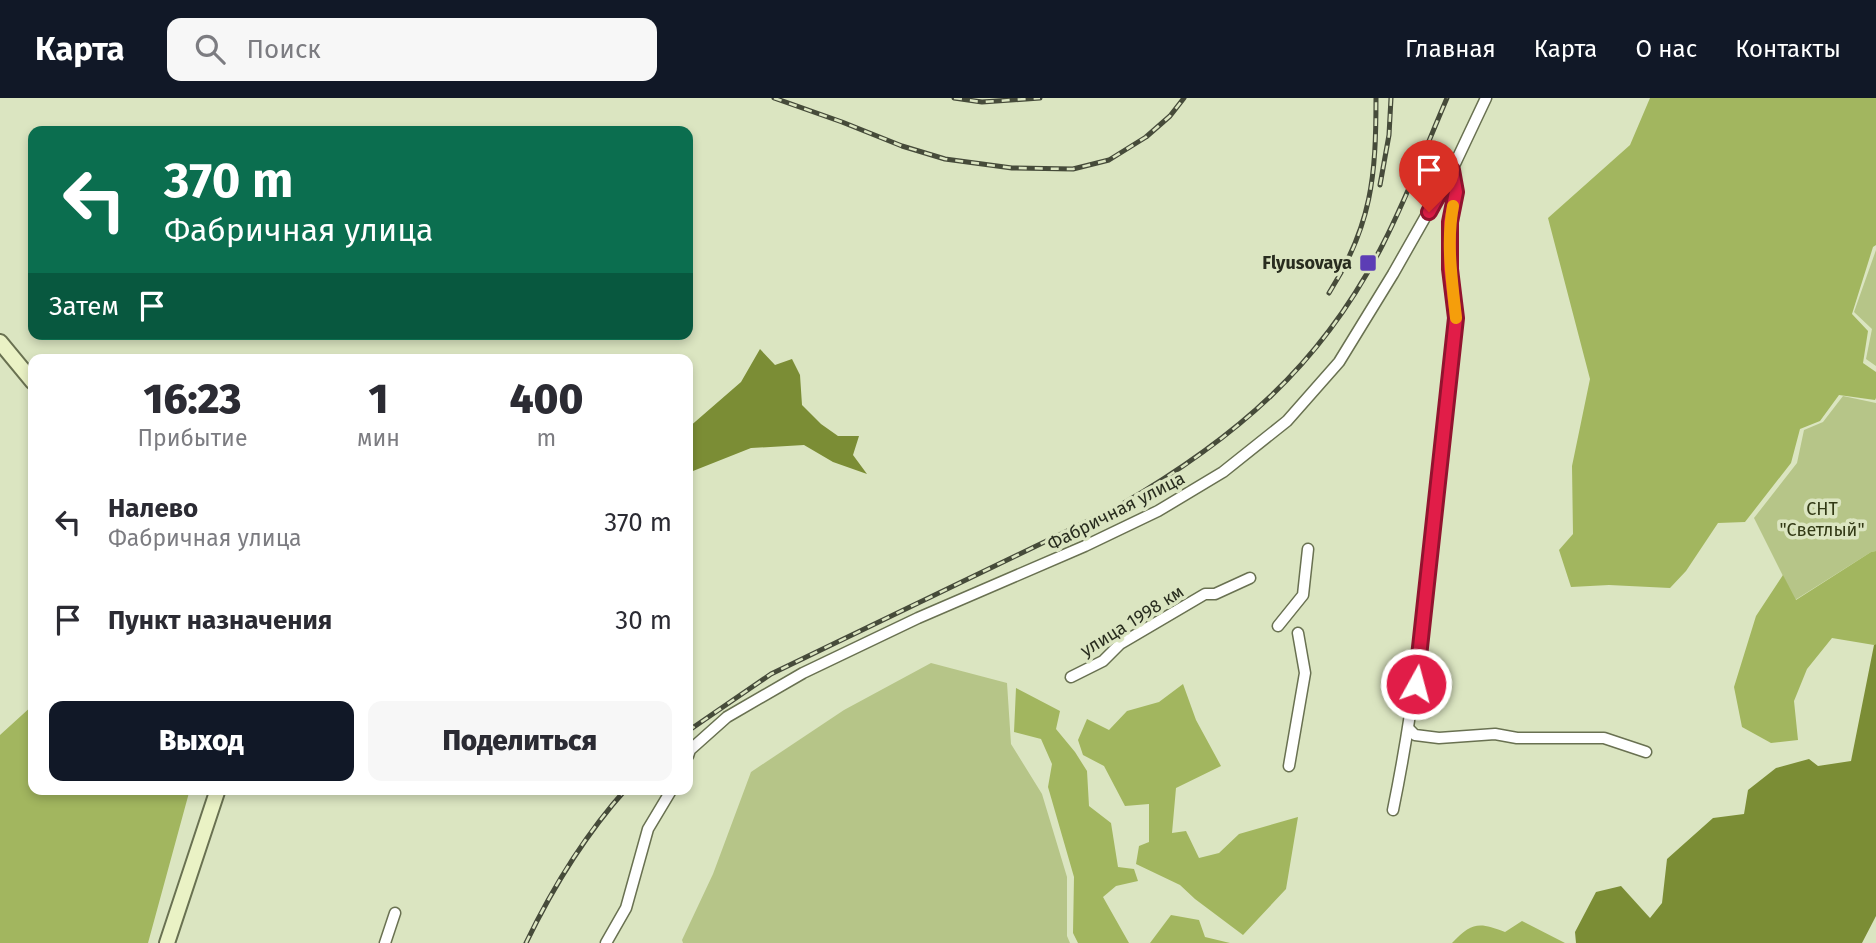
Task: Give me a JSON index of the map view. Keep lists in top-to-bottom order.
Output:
{
  "streets": {
    "street": ["Фабричная улица", "улица 1998 км"]
  },
  "parks": ["СНТ \"Светлый\""],
  "places": {
    "transit": ["Flyusovaya"]
  },
  "page": {
    "header": "Карта",
    "search": "Поиск",
    "nav": [
      "Главная",
      "Карта",
      "О нас",
      "Контакты"
    ],
    "turn": ["370 m", "Фабричная улица"],
    "then": "Затем",
    "eta": [
      "16:23",
      "Прибытие",
      "1",
      "мин",
      "400",
      "m"
    ],
    "list": [
      {
        "name": "Налево",
        "note": "Фабричная улица",
        "value": "370 m"
      },
      {
        "name": "Пункт назначения",
        "value": "30 m"
      }
    ],
    "buttons": ["Выход", "Поделиться"]
  }
}
